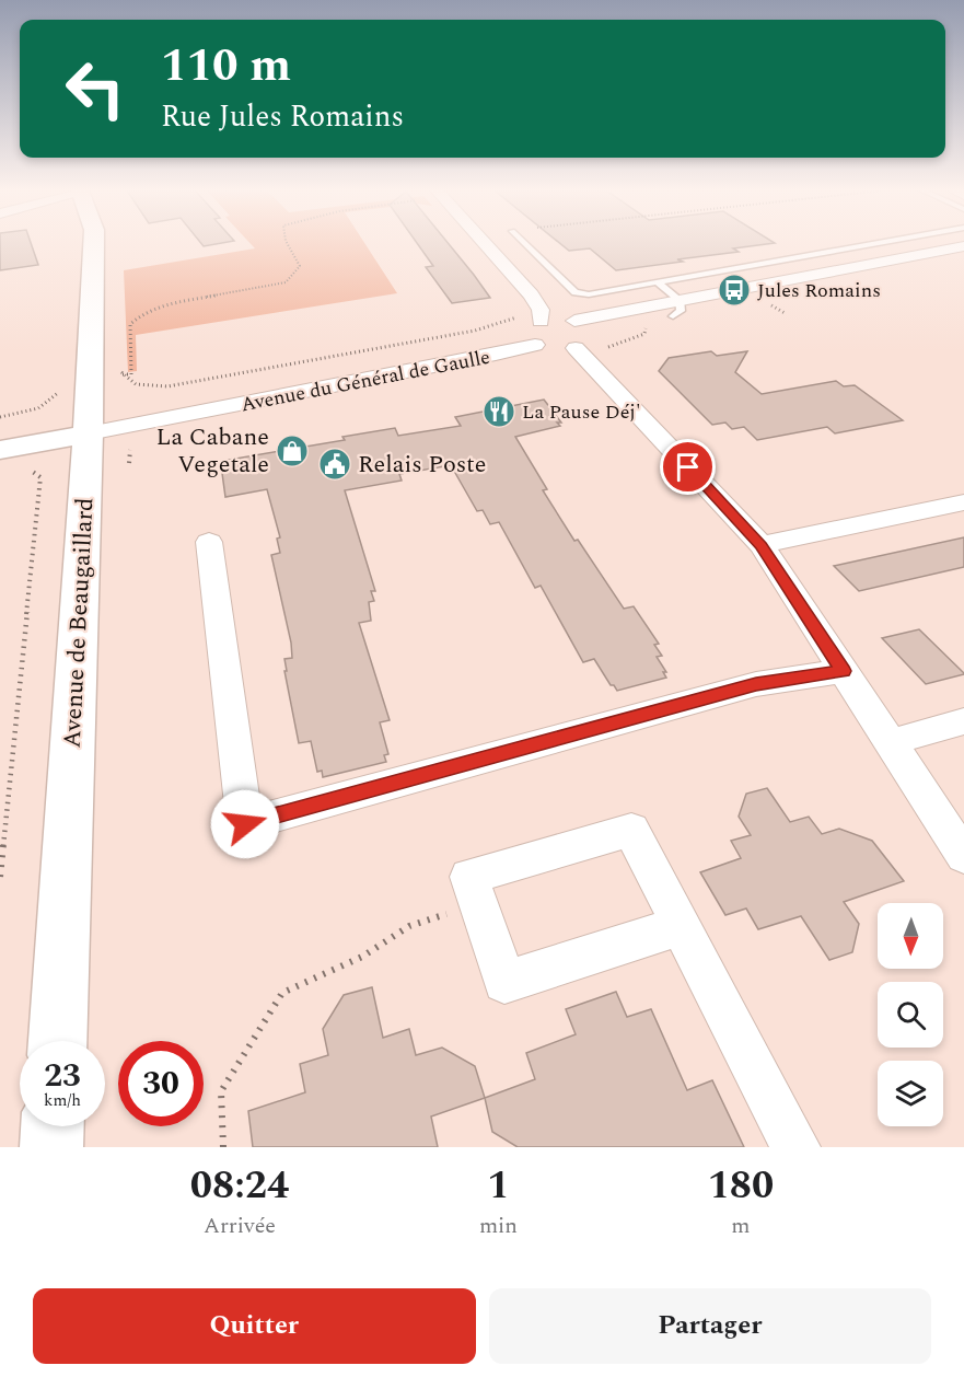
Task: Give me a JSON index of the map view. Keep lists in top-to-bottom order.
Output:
{
  "streets": {
    "main road": ["Avenue du Général de Gaulle", "Avenue de Beaugaillard"]
  },
  "crossings": [
    ["Avenue du Général de Gaulle", "Avenue de Beaugaillard"]
  ],
  "places": {
    "bus stop": ["Jules Romains"],
    "restaurant": ["La Pause Déj'"],
    "shop": ["La Cabane Vegetale"],
    "public building": ["Relais Poste"]
  },
  "north": "bottom",
  "page": {
    "turn": ["110 m", "Rue Jules Romains"],
    "speed": "23 km/h",
    "limit": "30",
    "eta": [
      "08:24",
      "Arrivée",
      "1",
      "min",
      "180",
      "m"
    ],
    "buttons": ["Quitter", "Partager"]
  }
}
